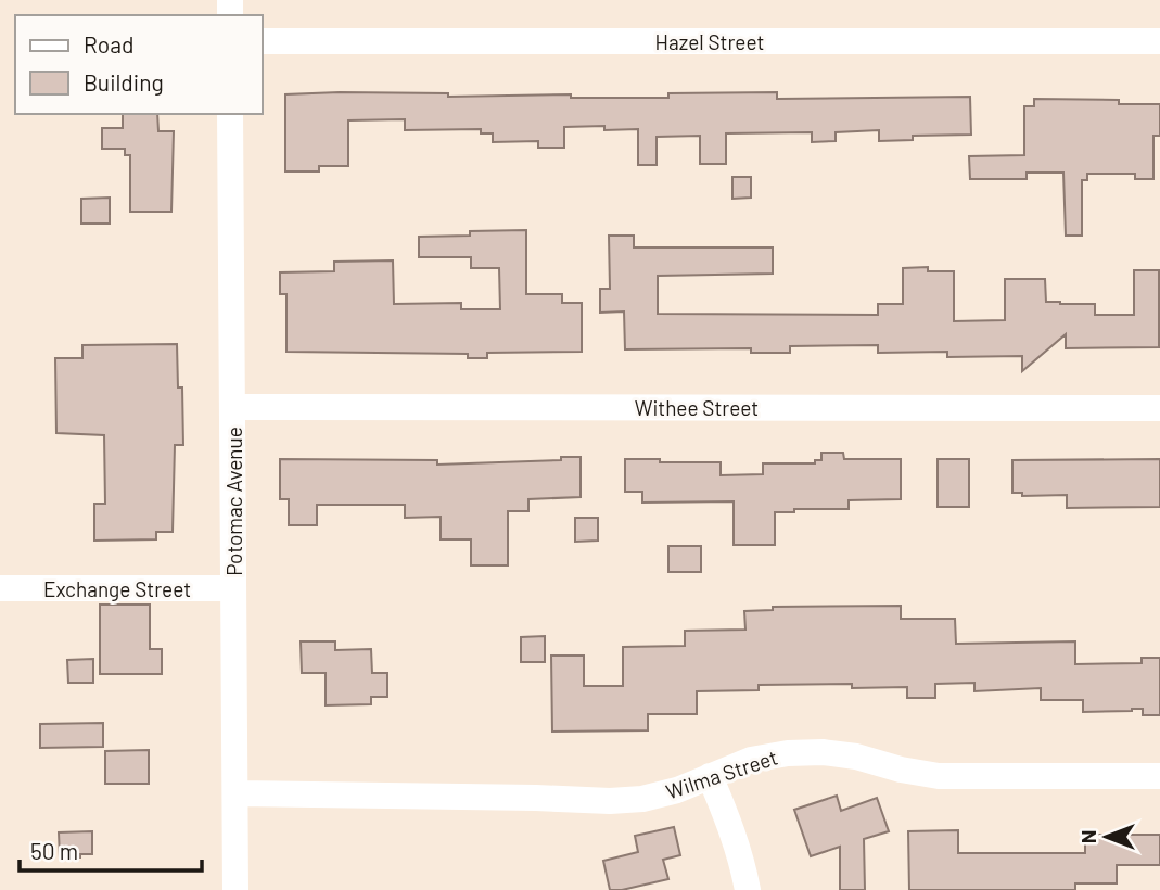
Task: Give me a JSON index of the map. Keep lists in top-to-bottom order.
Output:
{
  "streets": {
    "street": [
      "Hazel Street",
      "Withee Street",
      "Potomac Avenue",
      "Exchange Street",
      "Wilma Street"
    ]
  },
  "crossings": [
    ["Withee Street", "Potomac Avenue"],
    ["Potomac Avenue", "Exchange Street"],
    ["Potomac Avenue", "Wilma Street"]
  ],
  "legend": ["Road", "Building"],
  "scale_bar": "50 m",
  "north": "left"
}
